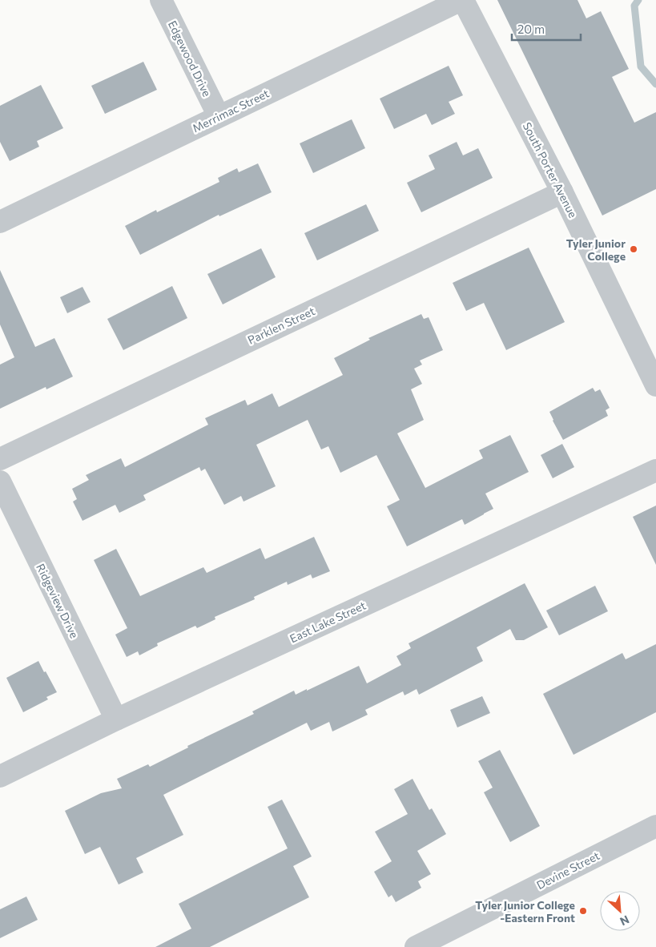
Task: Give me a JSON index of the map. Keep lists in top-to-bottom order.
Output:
{
  "streets": {
    "street": [
      "Edgewood Drive",
      "Merrimac Street",
      "South Porter Avenue",
      "Parklen Street",
      "Ridgeview Drive",
      "East Lake Street",
      "Devine Street"
    ]
  },
  "crossings": [
    ["Edgewood Drive", "Merrimac Street"],
    ["Merrimac Street", "South Porter Avenue"],
    ["South Porter Avenue", "Parklen Street"],
    ["Ridgeview Drive", "East Lake Street"]
  ],
  "places": ["Tyler Junior College", "Tyler Junior College -Eastern Front"],
  "scale_bar": "20 m",
  "north": "bottom right"
}
